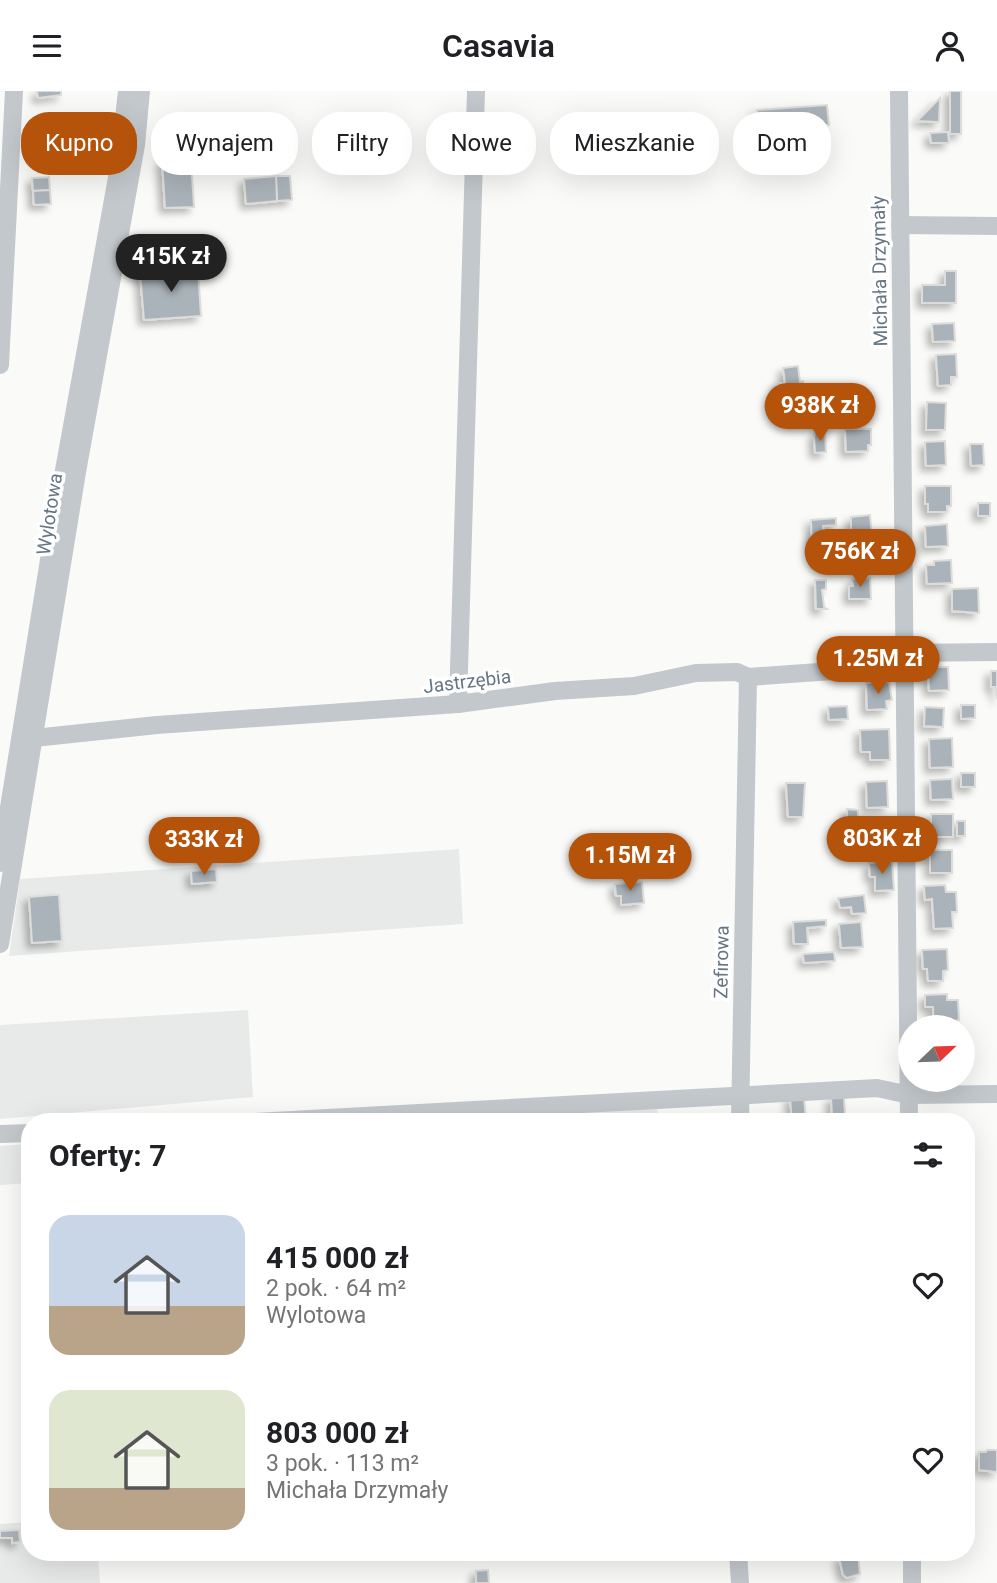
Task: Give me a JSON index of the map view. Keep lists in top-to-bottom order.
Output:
{
  "streets": {
    "street": [
      "Michała Drzymały",
      "Wylotowa",
      "Jastrzębia",
      "Zefirowa"
    ]
  },
  "crossings": [
    ["Michała Drzymały", "Jastrzębia"],
    ["Wylotowa", "Jastrzębia"],
    ["Jastrzębia", "Zefirowa"]
  ],
  "north": "top right",
  "page": {
    "header": "Casavia",
    "chip": [
      "Kupno",
      "Wynajem",
      "Filtry",
      "Nowe",
      "Mieszkanie",
      "Dom"
    ],
    "price": [
      "415K zł",
      "938K zł",
      "756K zł",
      "1.25M zł",
      "803K zł",
      "333K zł",
      "1.15M zł"
    ],
    "heading": "Oferty: 7",
    "list": [
      {
        "name": "415 000 zł",
        "note": "2 pok. · 64 m² · Wylotowa"
      },
      {
        "name": "803 000 zł",
        "note": "3 pok. · 113 m² · Michała Drzymały"
      }
    ]
  }
}
